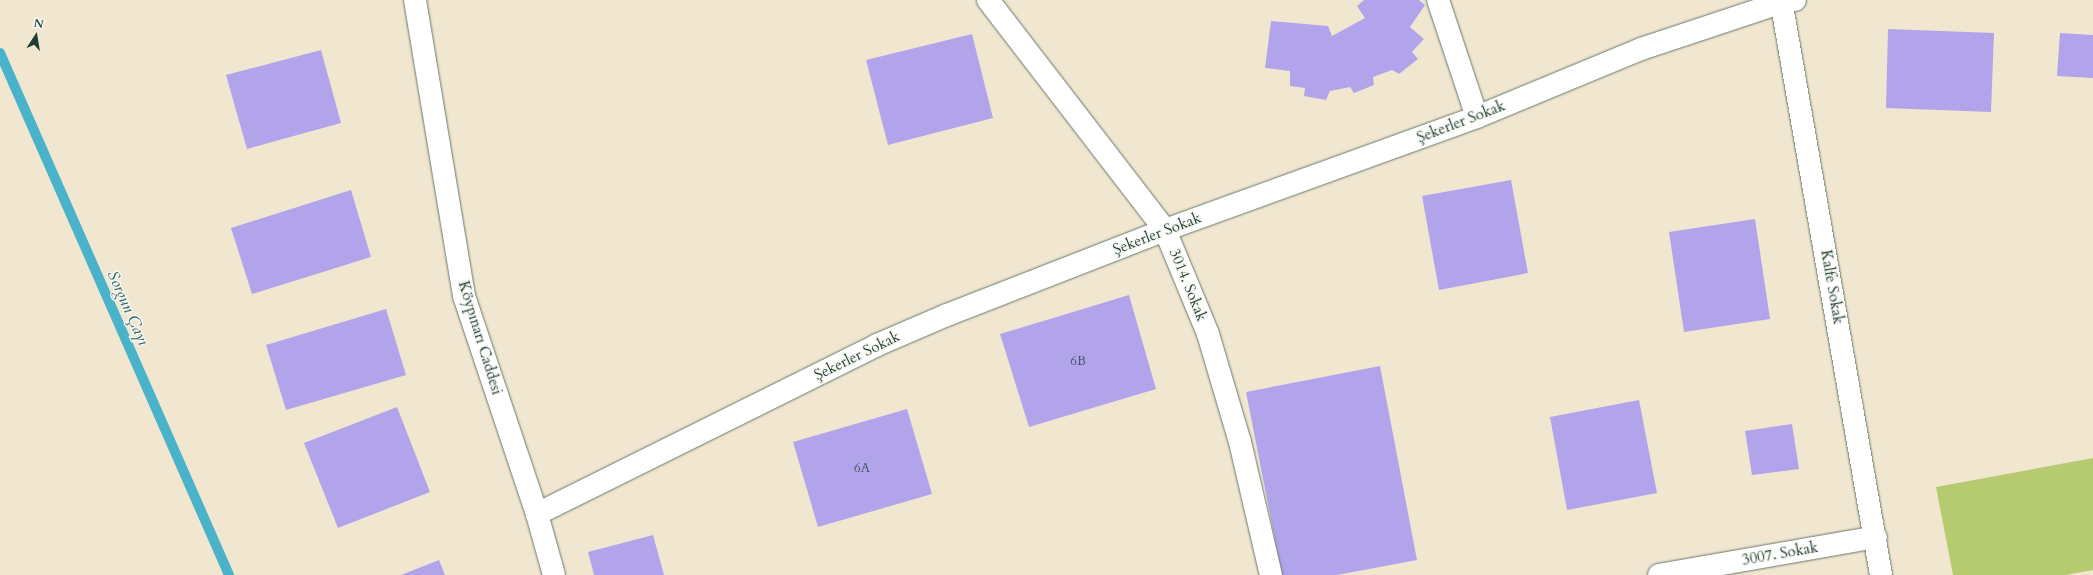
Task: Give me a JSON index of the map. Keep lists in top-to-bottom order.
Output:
{
  "streets": {
    "street": [
      "Şekerler Sokak",
      "3014. Sokak",
      "Kalfe Sokak",
      "Köypınarı Caddesi",
      "3007. Sokak"
    ]
  },
  "crossings": [
    ["Şekerler Sokak", "3014. Sokak"],
    ["Şekerler Sokak", "Kalfe Sokak"],
    ["Şekerler Sokak", "Köypınarı Caddesi"],
    ["Kalfe Sokak", "3007. Sokak"]
  ],
  "water": ["Sorgun Çayı"],
  "house_numbers": ["6B", "6A"],
  "north": "top"
}
